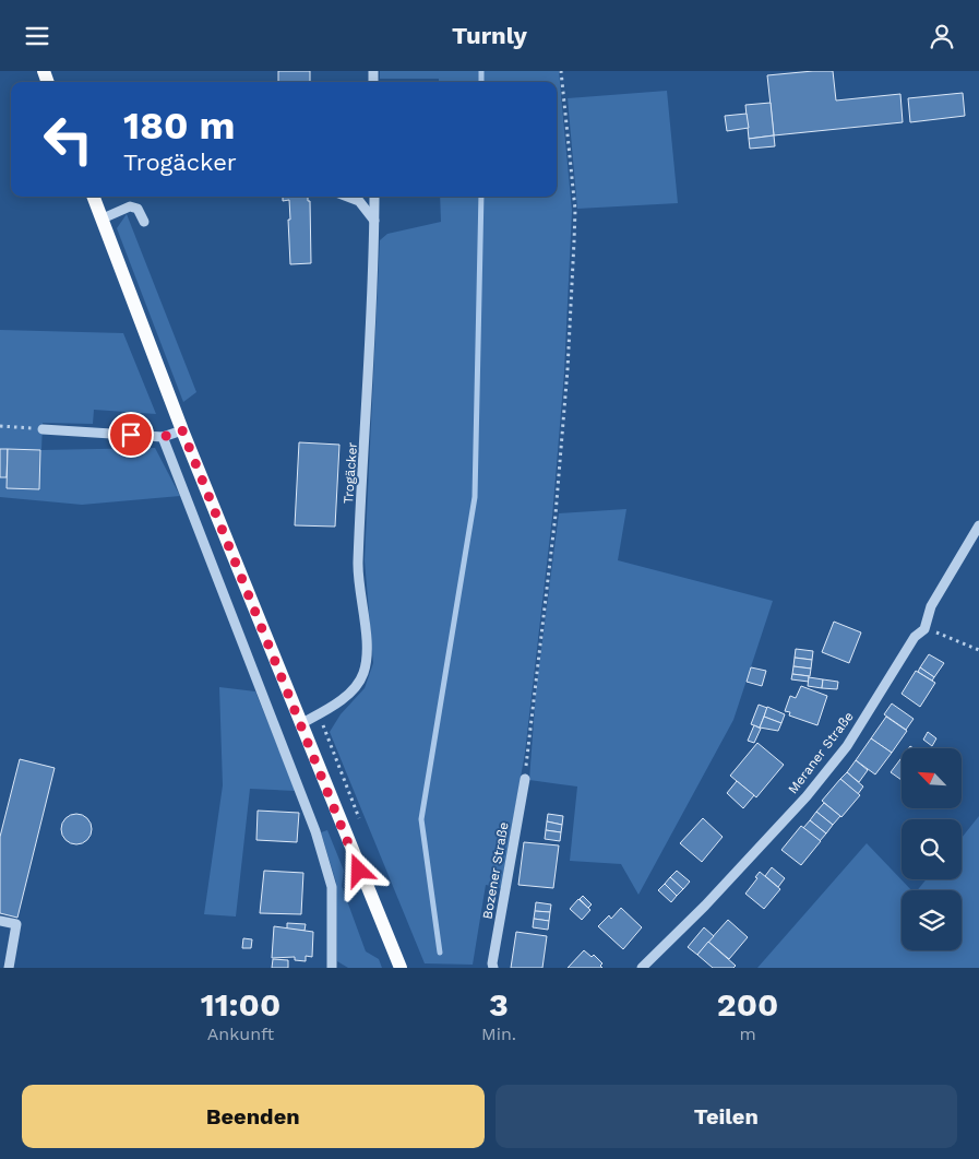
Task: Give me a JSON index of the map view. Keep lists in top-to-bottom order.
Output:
{
  "streets": {
    "street": ["Trogäcker", "Meraner Straße", "Bozener Straße"]
  },
  "north": "top left",
  "page": {
    "header": "Turnly",
    "turn": ["180 m", "Trogäcker"],
    "eta": [
      "11:00",
      "Ankunft",
      "3",
      "Min.",
      "200",
      "m"
    ],
    "buttons": ["Beenden", "Teilen"]
  }
}
